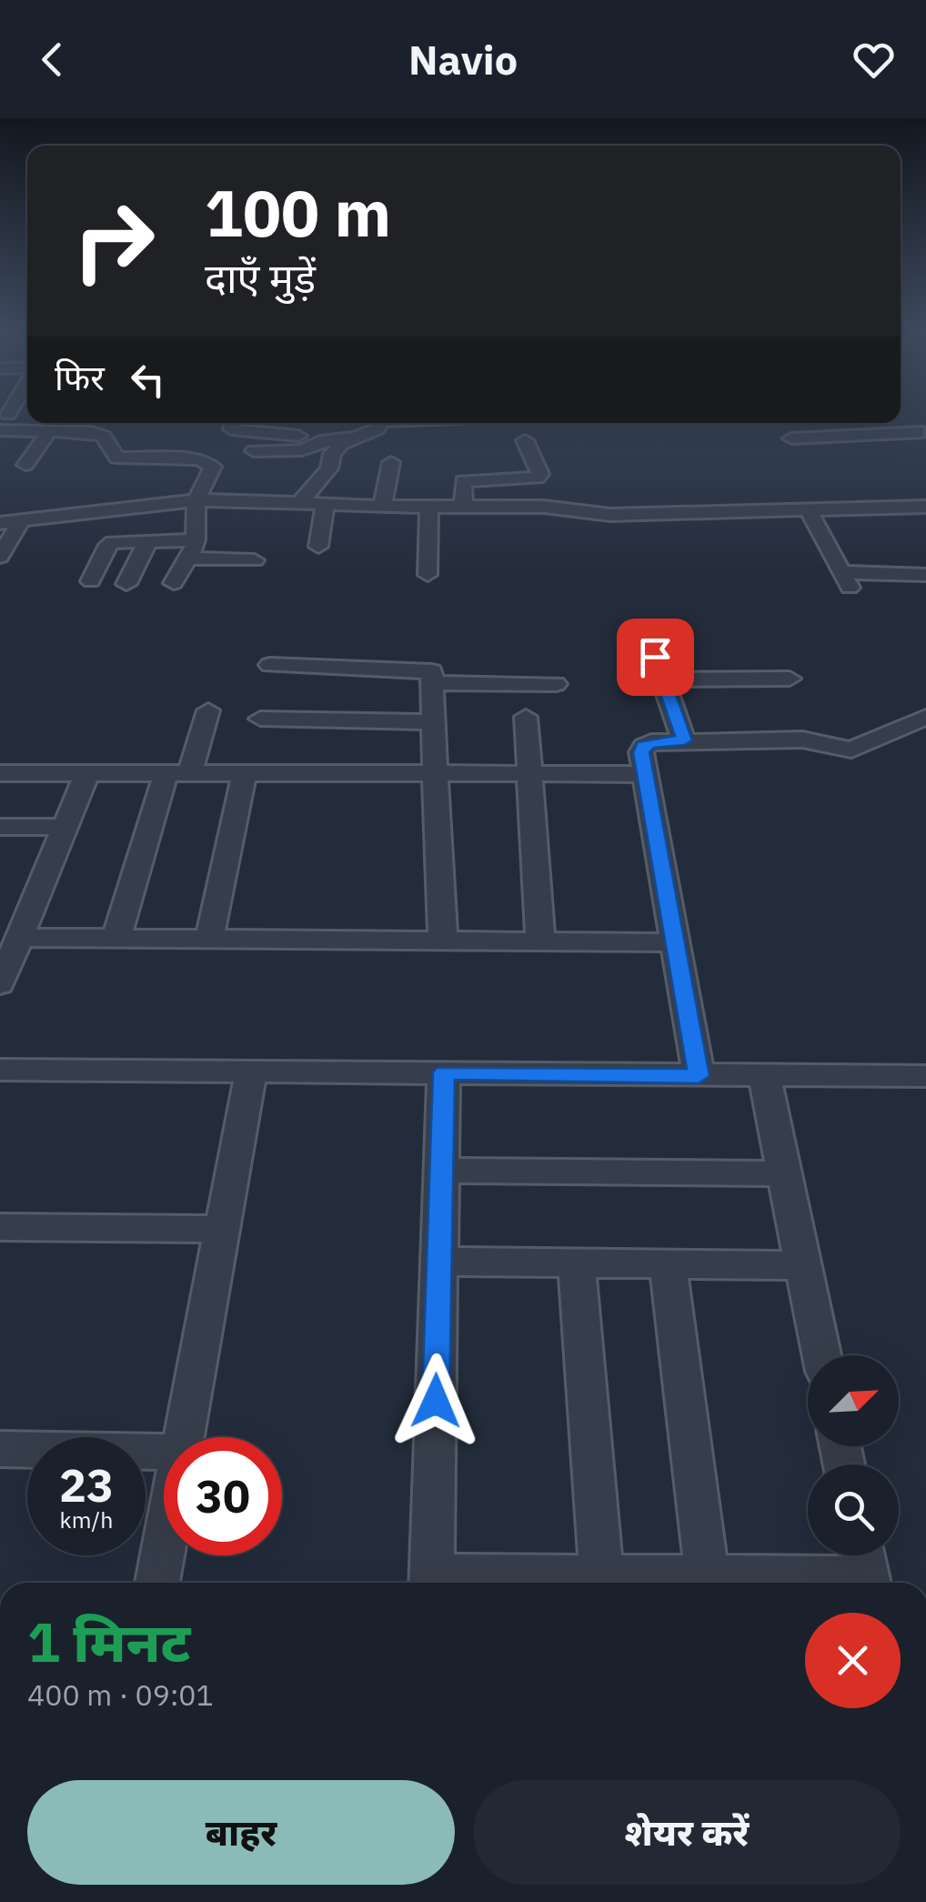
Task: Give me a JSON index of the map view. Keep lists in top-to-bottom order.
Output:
{
  "north": "top right",
  "page": {
    "header": "Navio",
    "turn": ["100 m", "दाएँ मुड़ें"],
    "then": "फिर",
    "speed": "23 km/h",
    "limit": "30",
    "heading": ["1 मिनट", "400 m · 09:01"],
    "buttons": ["बाहर", "शेयर करें"]
  }
}
